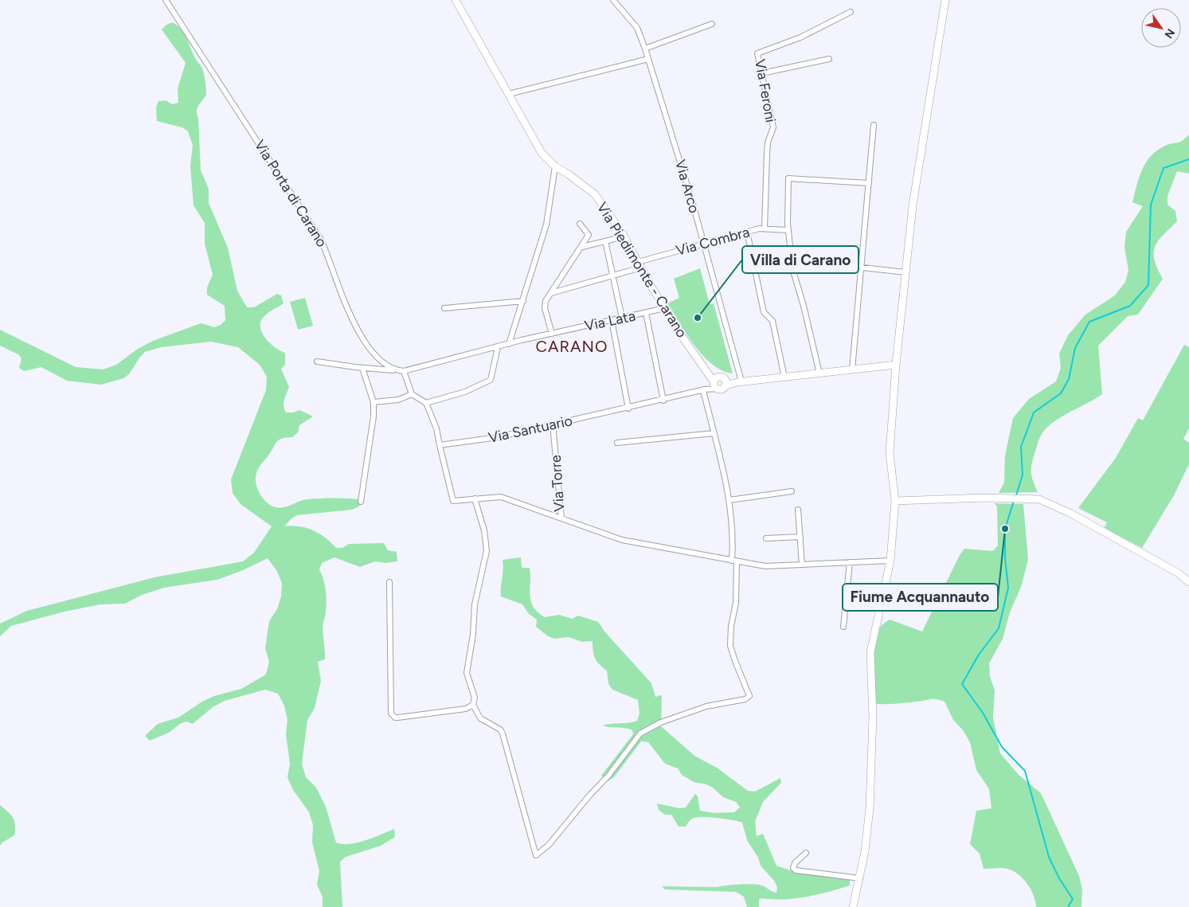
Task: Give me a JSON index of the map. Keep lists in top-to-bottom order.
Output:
{
  "streets": {
    "street": [
      "Via Feroni",
      "Via Arco",
      "Via Porta di Carano",
      "Via Combra",
      "Via Piedimonte - Carano",
      "Via Lata",
      "Via Santuario",
      "Via Torre"
    ]
  },
  "crossings": [
    ["Via Feroni", "Via Combra"],
    ["Via Arco", "Via Combra"],
    ["Via Combra", "Via Piedimonte - Carano"],
    ["Via Piedimonte - Carano", "Via Lata"],
    ["Via Piedimonte - Carano", "Via Santuario"],
    ["Via Santuario", "Via Torre"]
  ],
  "districts": ["CARANO"],
  "places": ["Villa di Carano", "Fiume Acquannauto"],
  "north": "bottom right"
}
